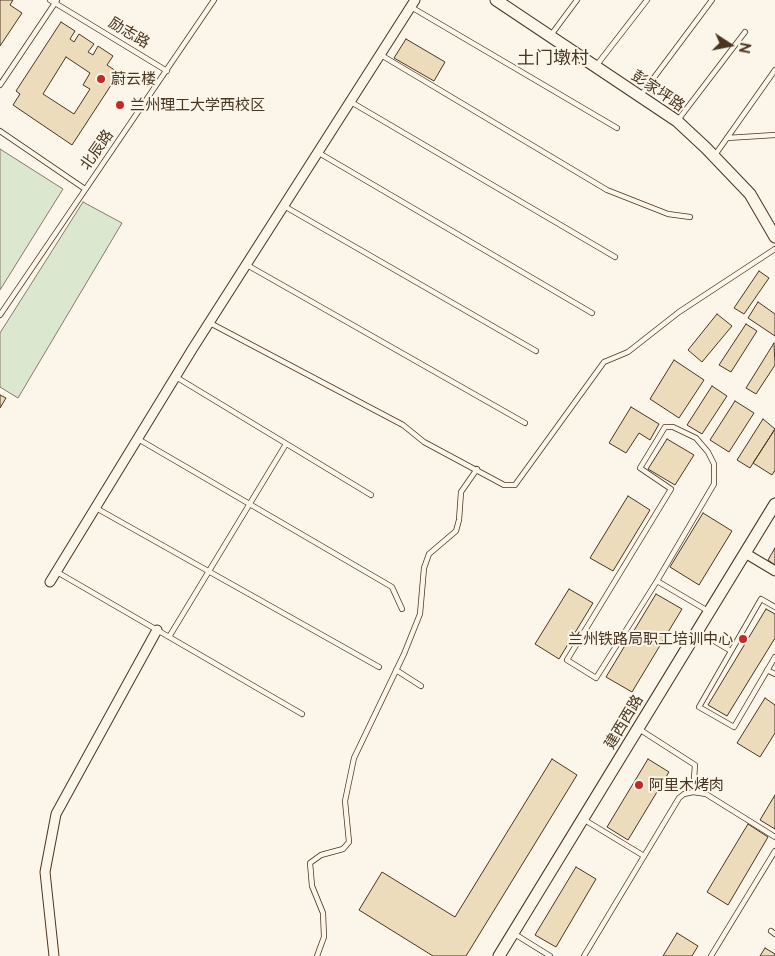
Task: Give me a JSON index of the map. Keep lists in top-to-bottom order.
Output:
{
  "streets": {
    "street": ["彭家坪路", "建西西路"],
    "lane": ["励志路", "北辰路"]
  },
  "crossings": [
    ["励志路", "北辰路"]
  ],
  "districts": ["土门墩村"],
  "places": [
    "蔚云楼",
    "兰州理工大学西校区",
    "兰州铁路局职工培训中心",
    "阿里木烤肉"
  ],
  "north": "right"
}
